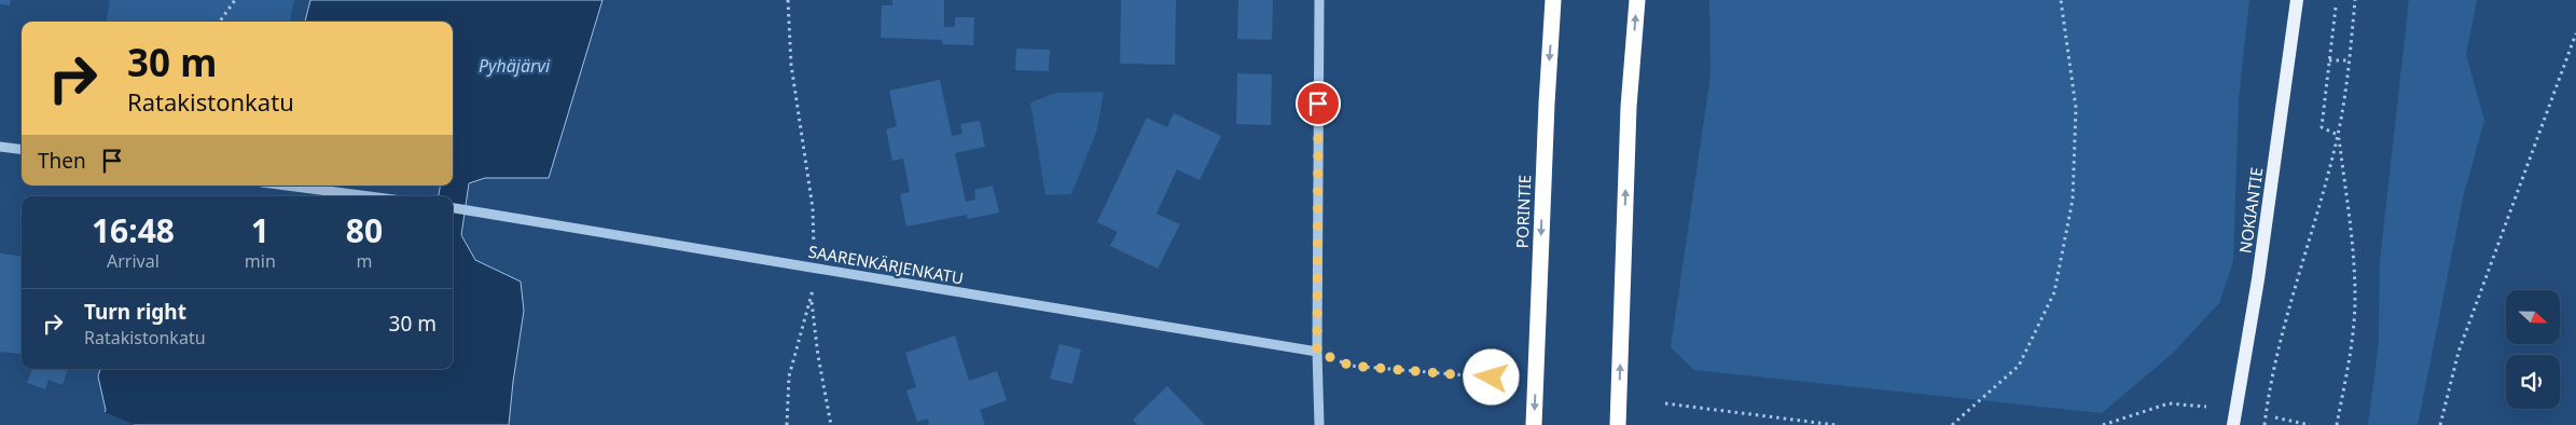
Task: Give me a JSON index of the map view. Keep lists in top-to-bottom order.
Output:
{
  "streets": {
    "highway": ["PORINTIE"],
    "main road": ["NOKIANTIE"],
    "street": ["SAARENKÄRJENKATU"]
  },
  "water": ["Pyhäjärvi"],
  "north": "right",
  "page": {
    "turn": ["30 m", "Ratakistonkatu"],
    "then": "Then",
    "eta": [
      "16:48",
      "Arrival",
      "1",
      "min",
      "80",
      "m"
    ],
    "list": [
      {
        "name": "Turn right",
        "note": "Ratakistonkatu",
        "value": "30 m"
      }
    ]
  }
}
